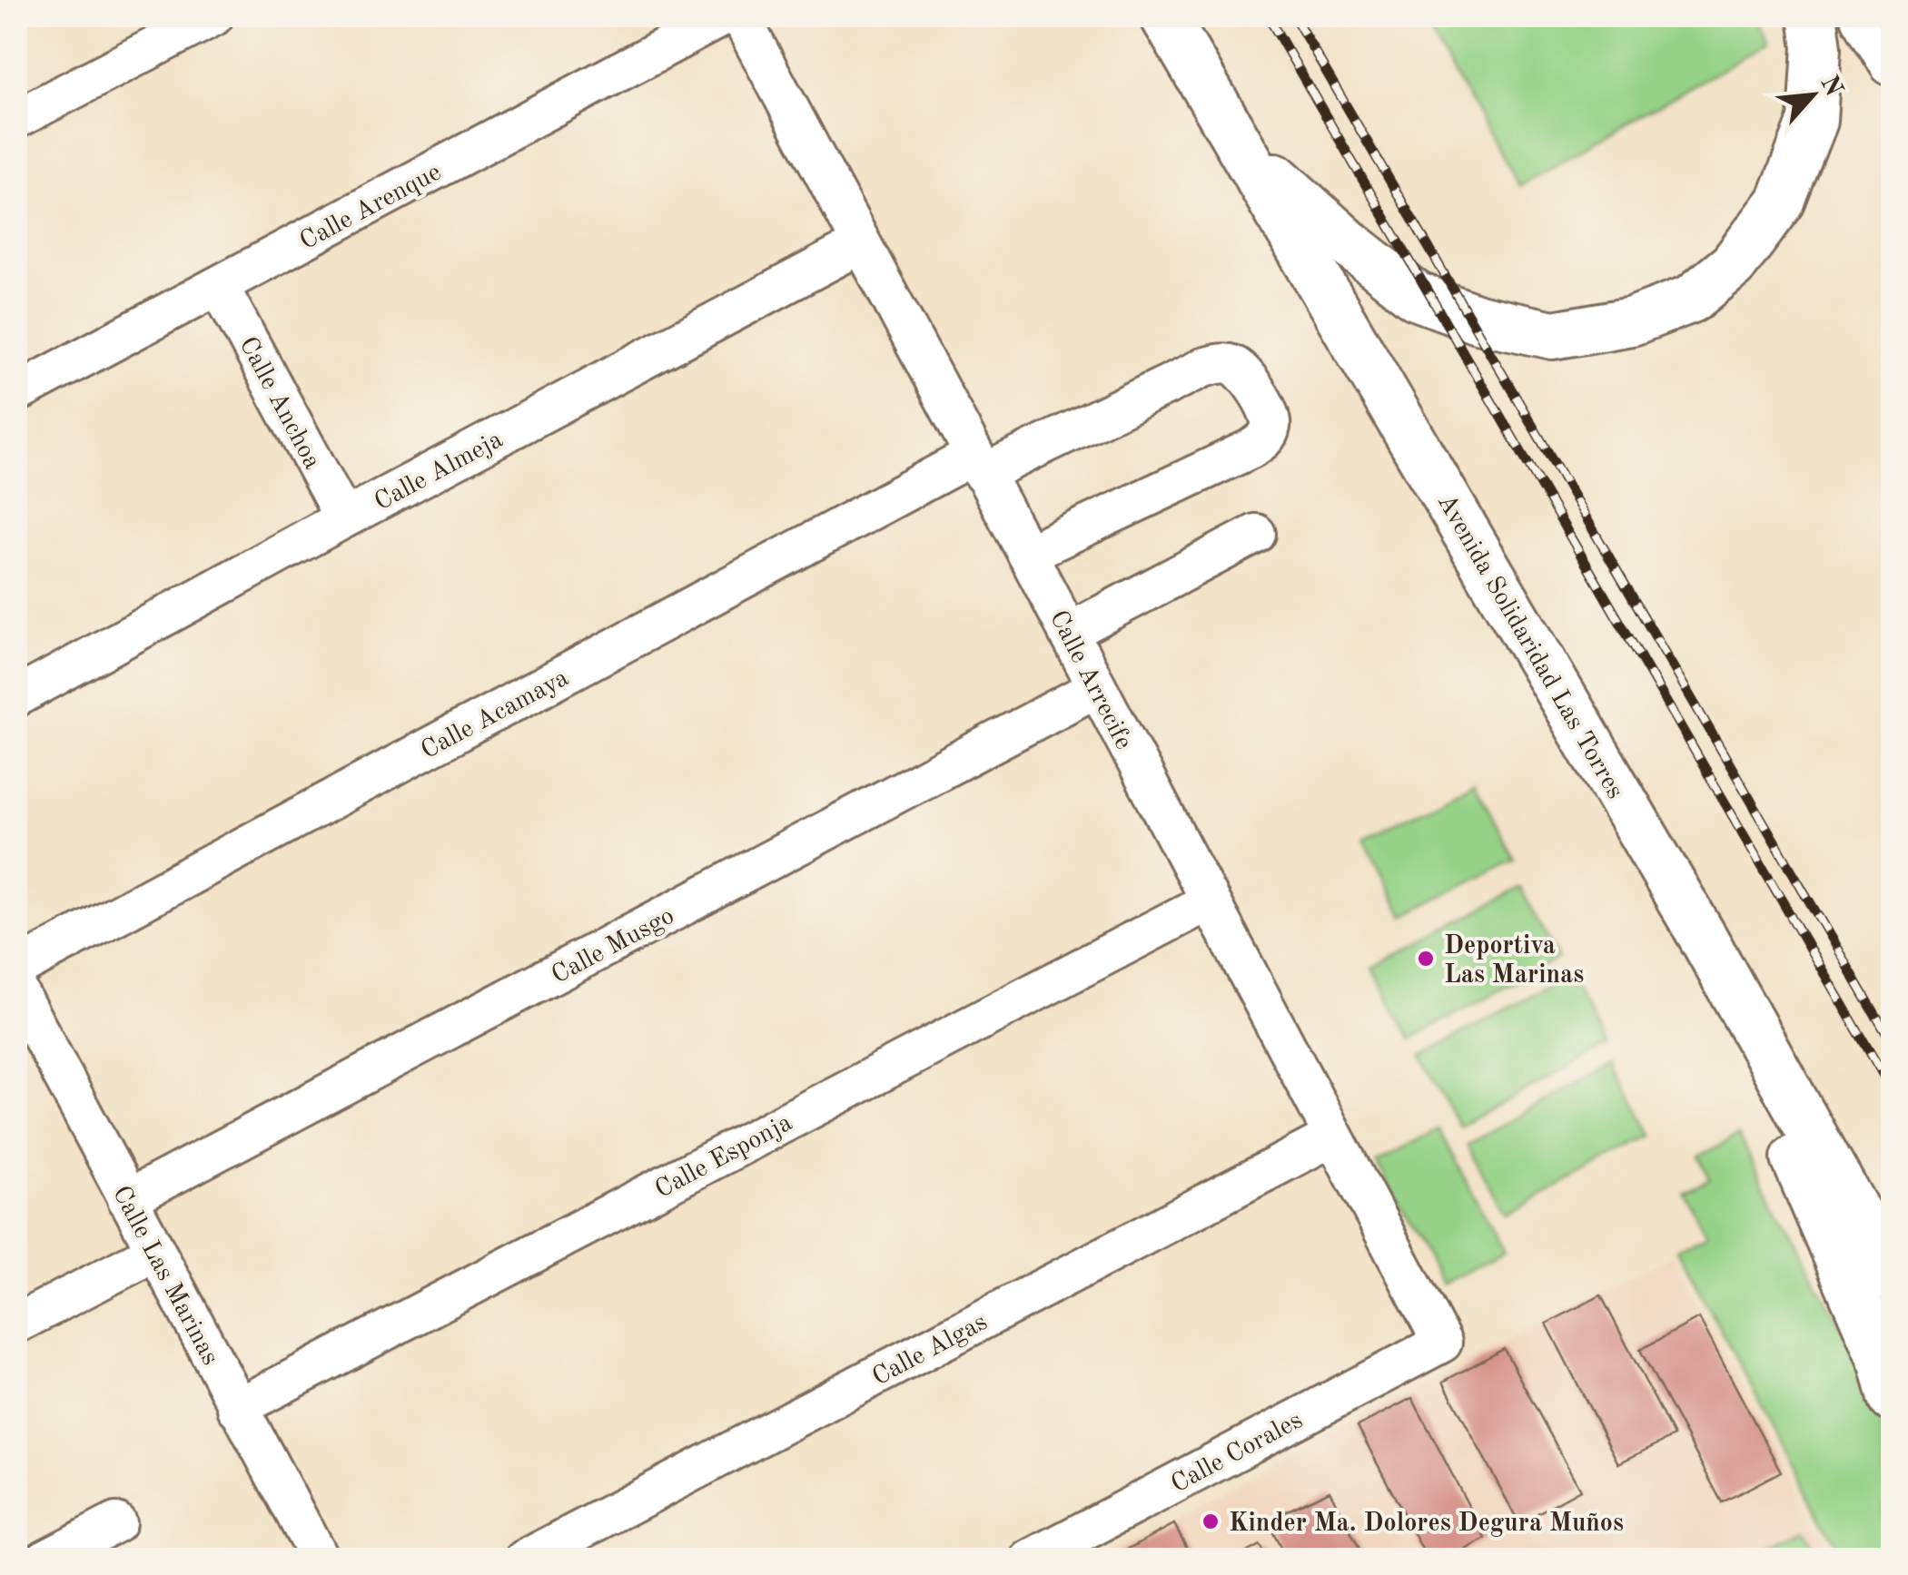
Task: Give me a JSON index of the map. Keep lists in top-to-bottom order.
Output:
{
  "streets": {
    "main road": ["Avenida Solidaridad Las Torres"],
    "street": [
      "Calle Arenque",
      "Calle Anchoa",
      "Calle Almeja",
      "Calle Arrecife",
      "Calle Acamaya",
      "Calle Musgo",
      "Calle Esponja",
      "Calle Las Marinas",
      "Calle Algas",
      "Calle Corales"
    ]
  },
  "crossings": [
    ["Calle Arenque", "Calle Anchoa"],
    ["Calle Anchoa", "Calle Almeja"],
    ["Calle Almeja", "Calle Arrecife"],
    ["Calle Arrecife", "Calle Acamaya"],
    ["Calle Arrecife", "Calle Musgo"],
    ["Calle Arrecife", "Calle Esponja"],
    ["Calle Arrecife", "Calle Algas"],
    ["Calle Arrecife", "Calle Corales"],
    ["Calle Musgo", "Calle Las Marinas"],
    ["Calle Esponja", "Calle Las Marinas"]
  ],
  "places": ["Deportiva Las Marinas", "Kinder Ma. Dolores Degura Muños"],
  "north": "top right"
}
